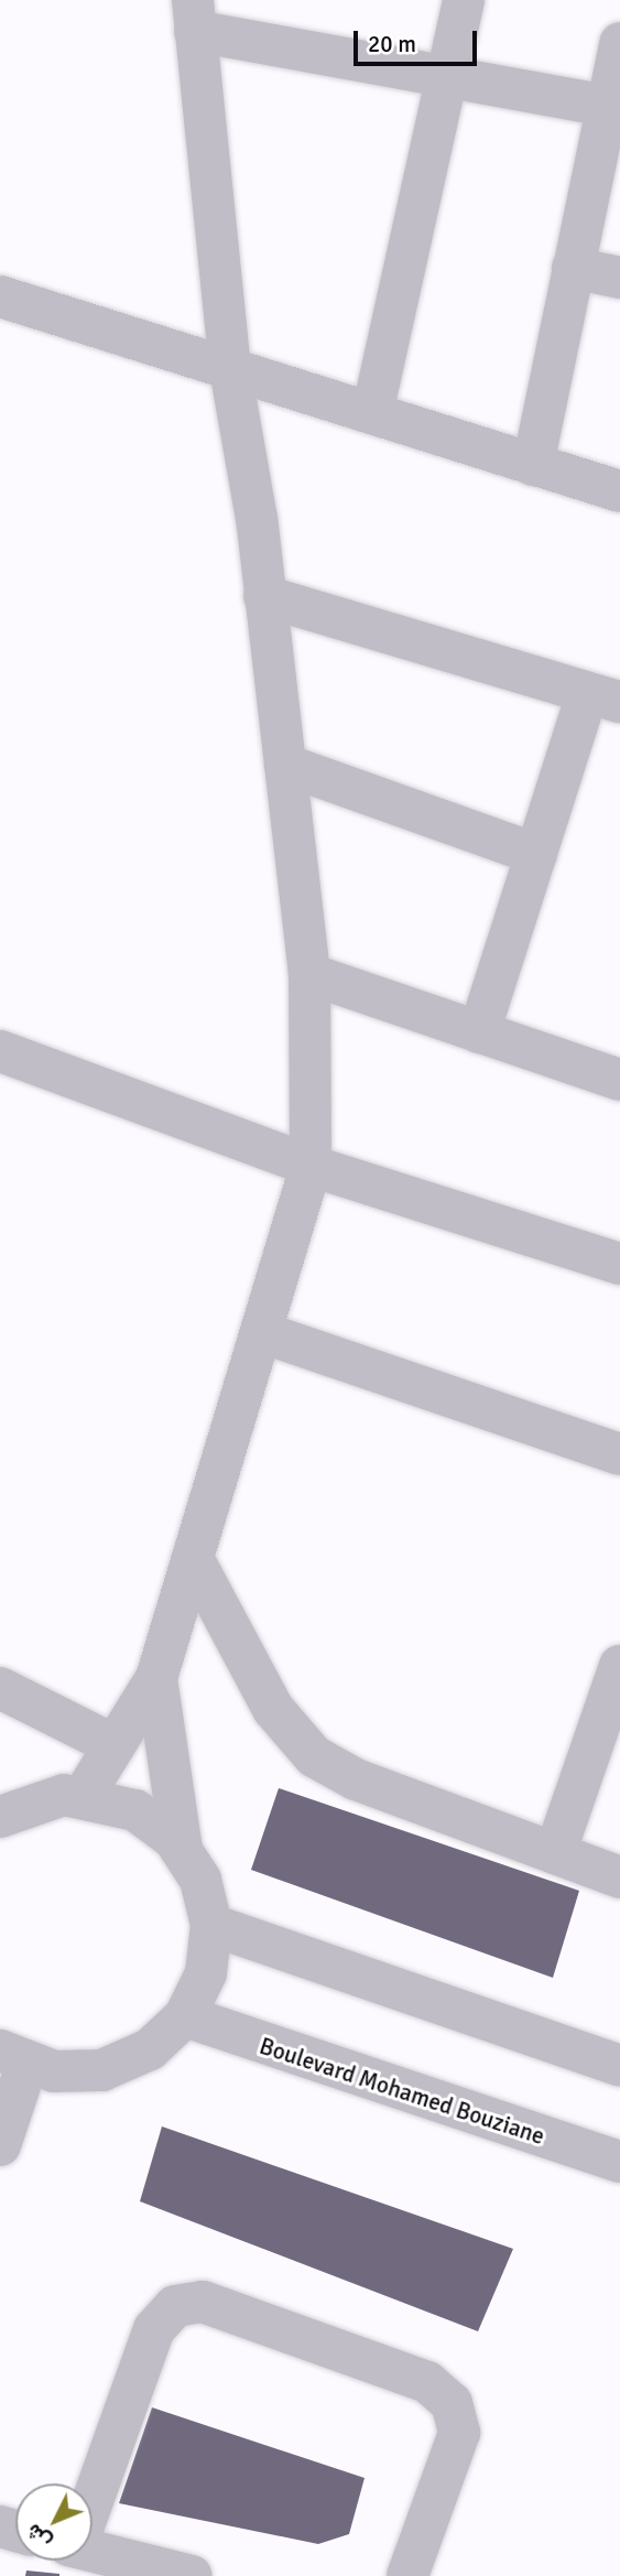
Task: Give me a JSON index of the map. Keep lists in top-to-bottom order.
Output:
{
  "streets": {
    "street": ["Boulevard Mohamed Bouziane"]
  },
  "scale_bar": "20 m",
  "north": "bottom left"
}
